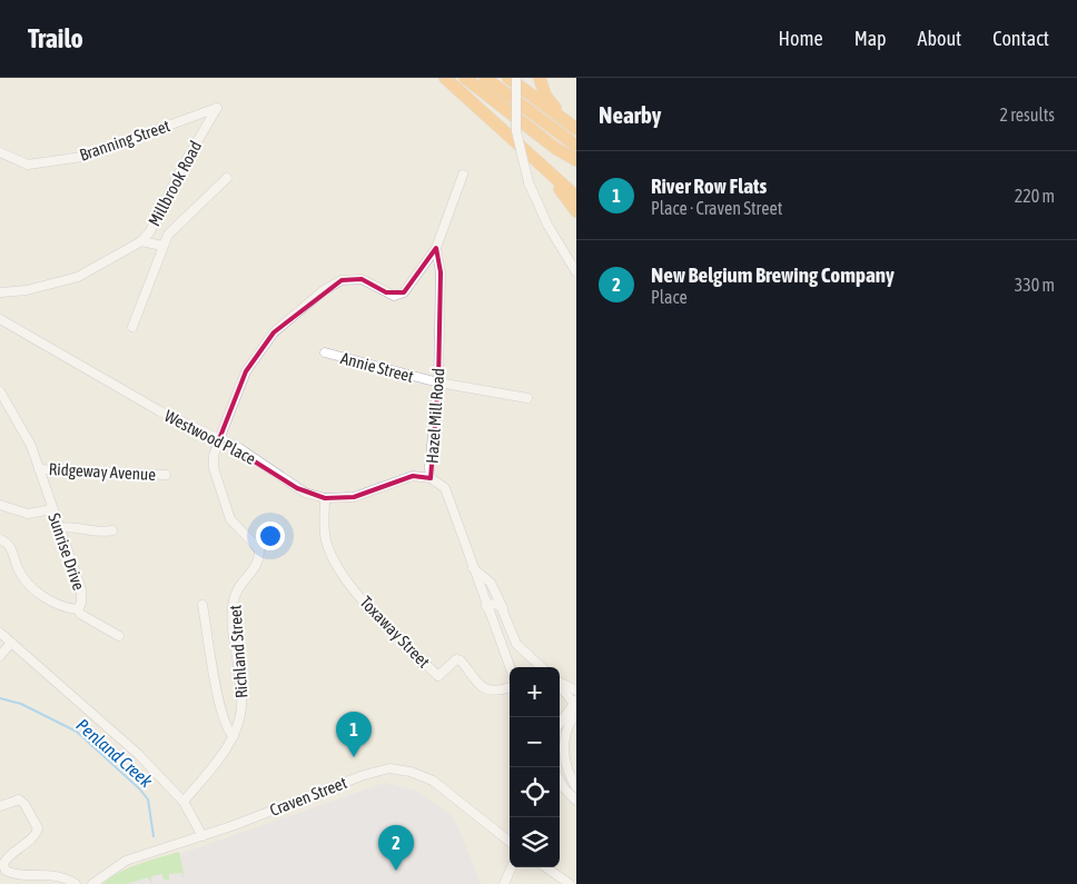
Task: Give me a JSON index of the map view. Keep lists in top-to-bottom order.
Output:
{
  "streets": {
    "street": [
      "Branning Street",
      "Millbrook Road",
      "Annie Street",
      "Hazel Mill Road",
      "Westwood Place",
      "Ridgeway Avenue",
      "Sunrise Drive",
      "Toxaway Street",
      "Richland Street",
      "Craven Street"
    ]
  },
  "crossings": [
    ["Branning Street", "Millbrook Road"],
    ["Annie Street", "Hazel Mill Road"],
    ["Hazel Mill Road", "Westwood Place"],
    ["Hazel Mill Road", "Richland Street"],
    ["Westwood Place", "Toxaway Street"],
    ["Westwood Place", "Richland Street"],
    ["Ridgeway Avenue", "Sunrise Drive"]
  ],
  "water": ["Penland Creek"],
  "page": {
    "header": "Trailo",
    "nav": [
      "Home",
      "Map",
      "About",
      "Contact"
    ],
    "heading": ["Nearby", "2 results"],
    "list": [
      {
        "mark": "1",
        "name": "River Row Flats",
        "note": "Place · Craven Street",
        "value": "220 m"
      },
      {
        "mark": "2",
        "name": "New Belgium Brewing Company",
        "note": "Place",
        "value": "330 m"
      }
    ],
    "map_buttons": ["+", "−"],
    "pins": ["1", "2"]
  }
}
